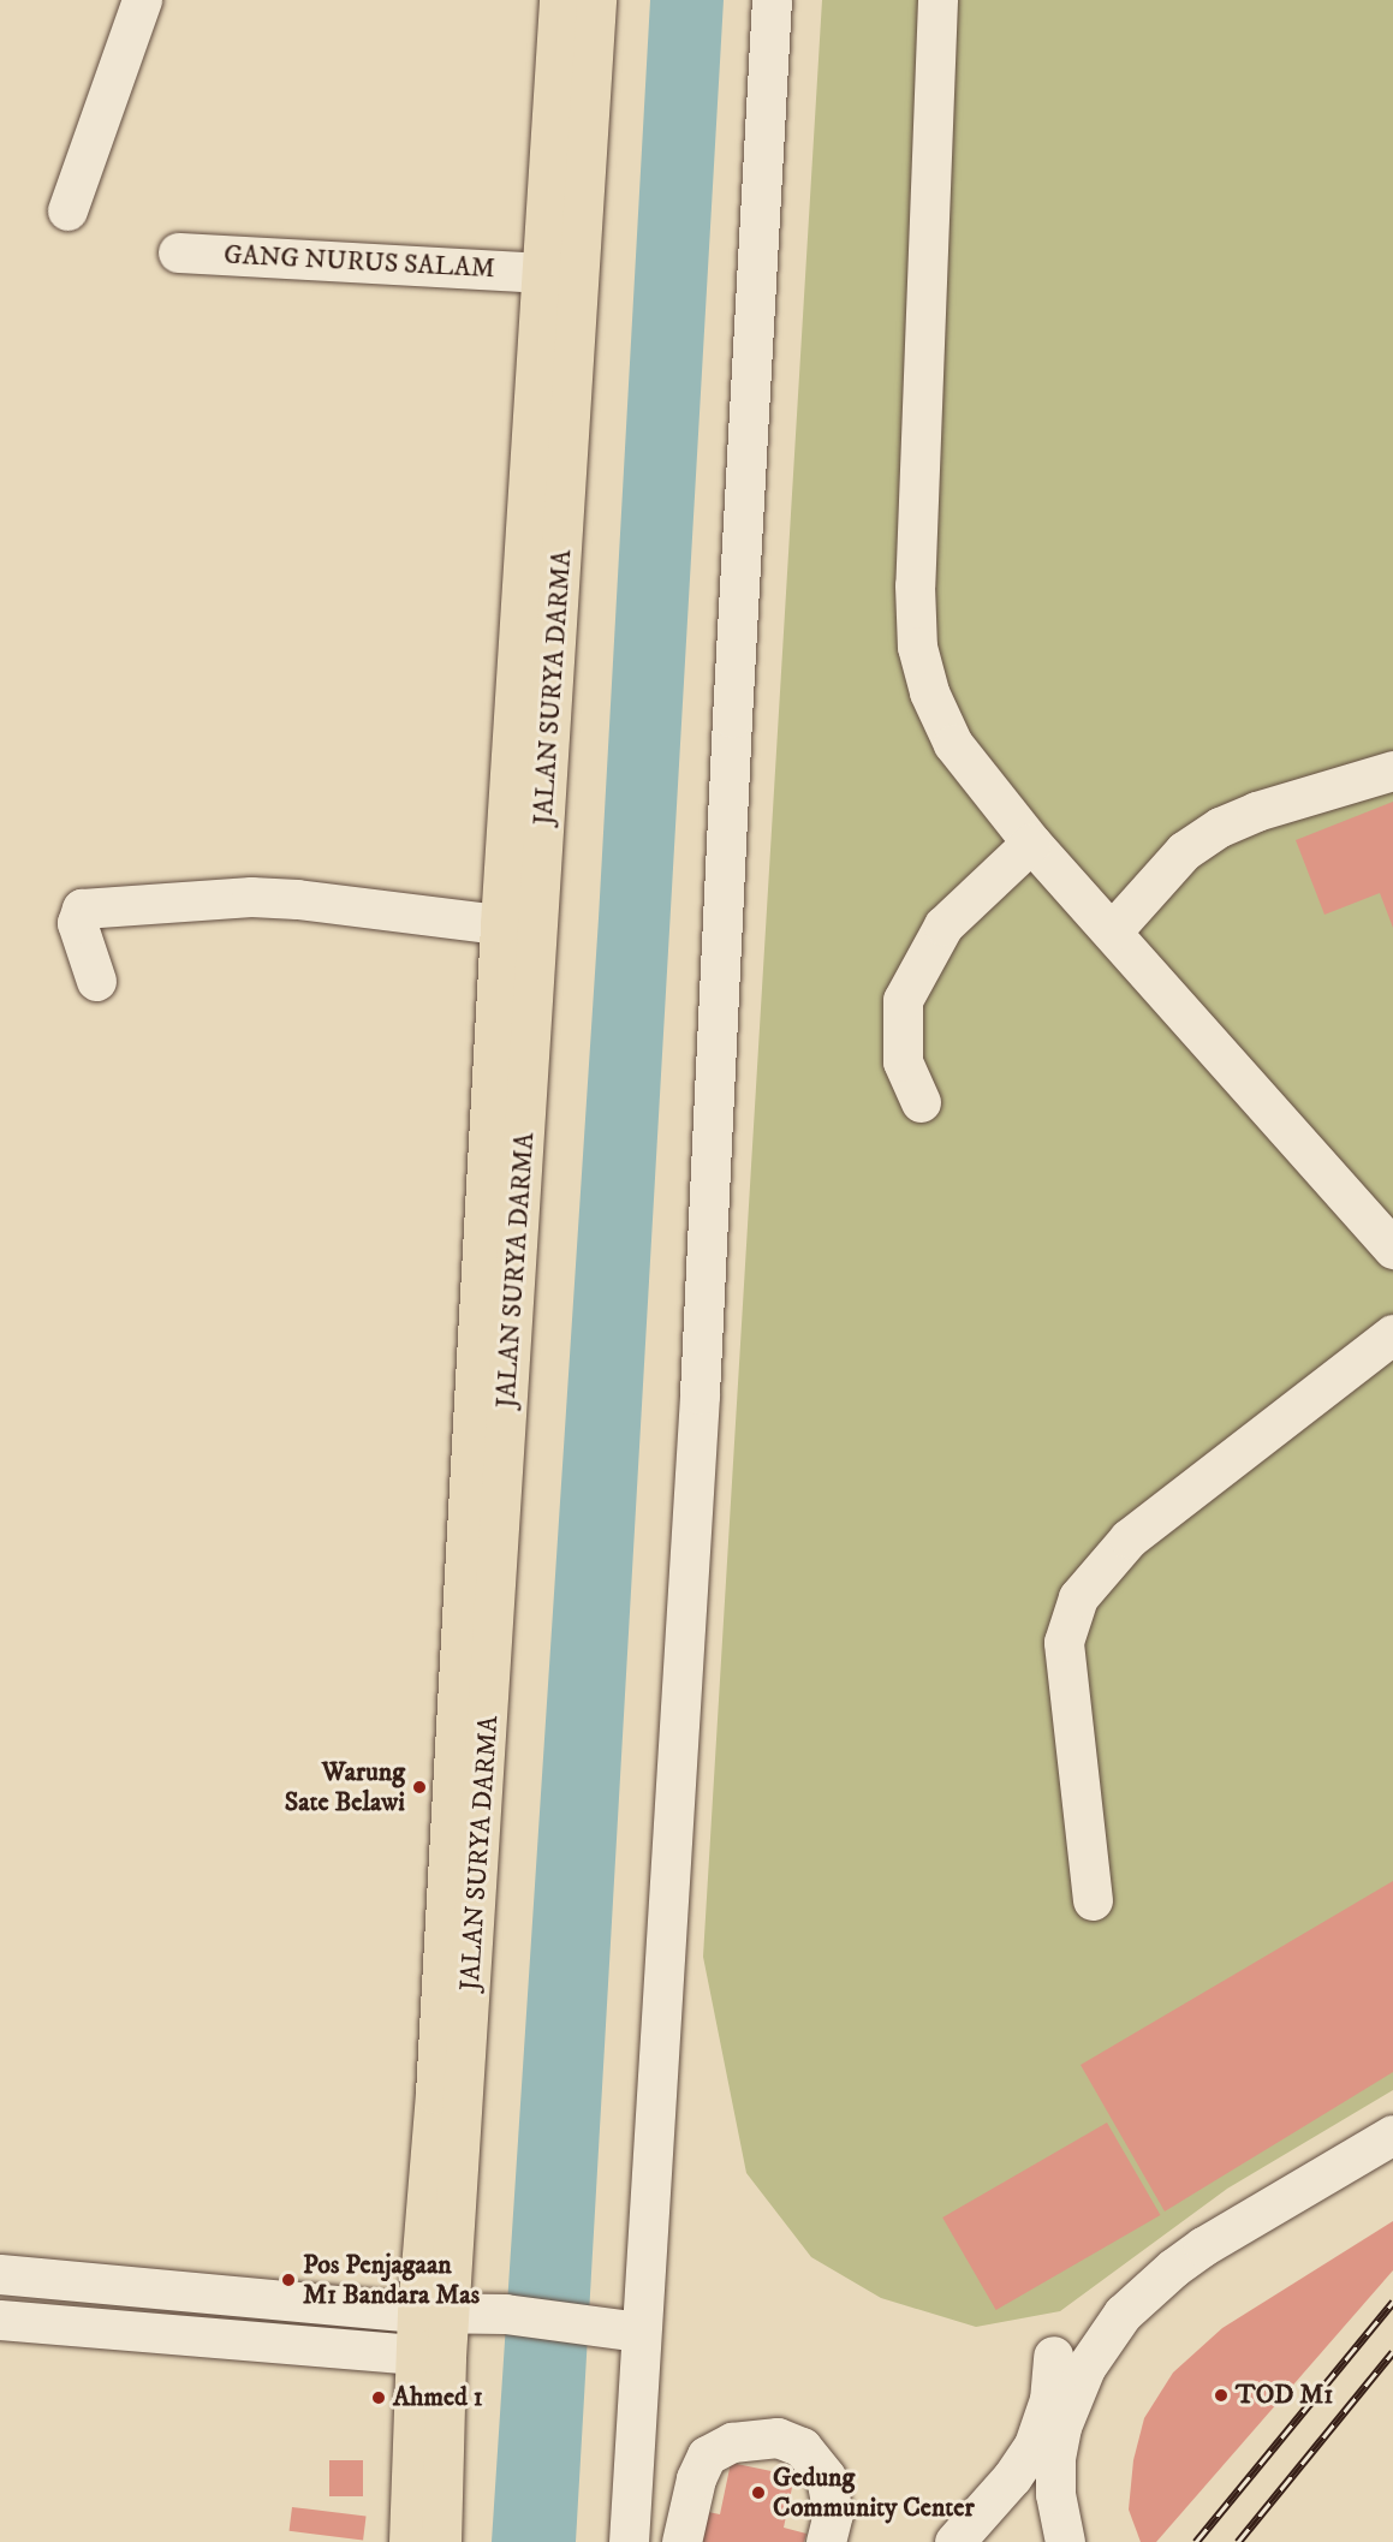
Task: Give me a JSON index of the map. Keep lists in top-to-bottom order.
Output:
{
  "streets": {
    "main road": ["JALAN SURYA DARMA"],
    "street": ["GANG NURUS SALAM"]
  },
  "crossings": [
    ["GANG NURUS SALAM", "JALAN SURYA DARMA"]
  ],
  "places": [
    "Warung Sate Belawi",
    "Pos Penjagaan M1 Bandara Mas",
    "TOD M1",
    "Ahmed 1",
    "Gedung Community Center"
  ]
}
